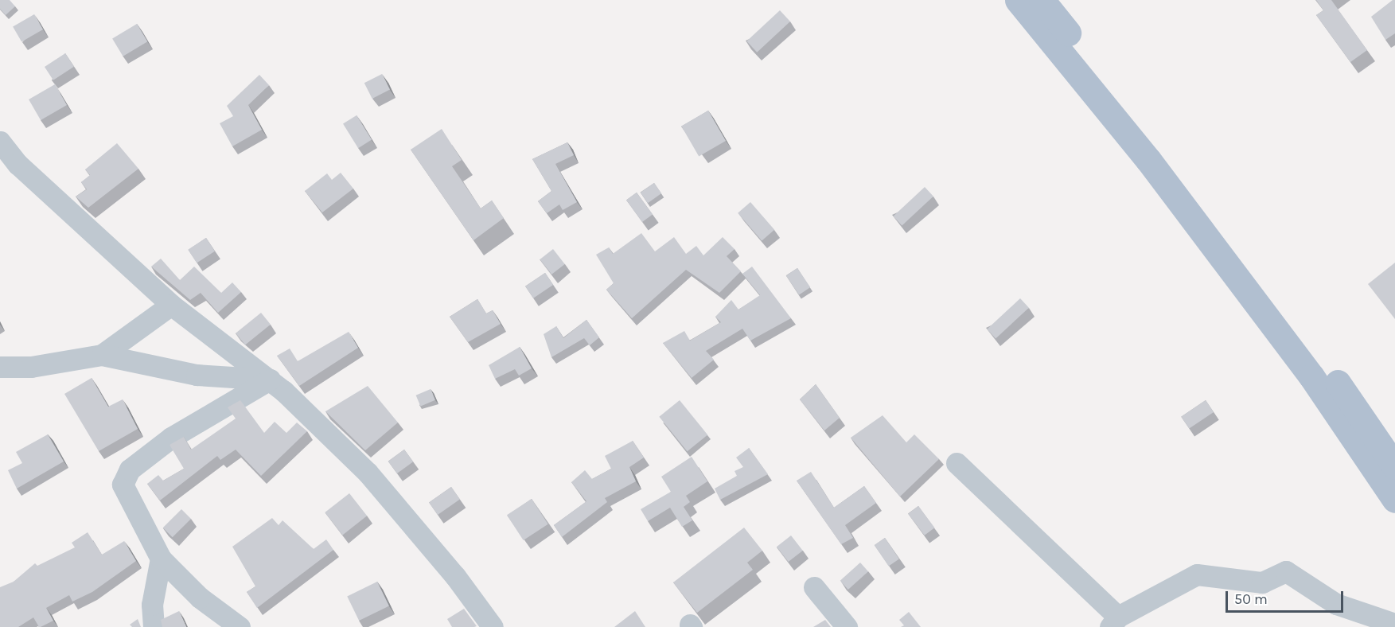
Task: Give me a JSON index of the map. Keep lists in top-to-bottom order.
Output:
{
  "scale_bar": "50 m"
}
